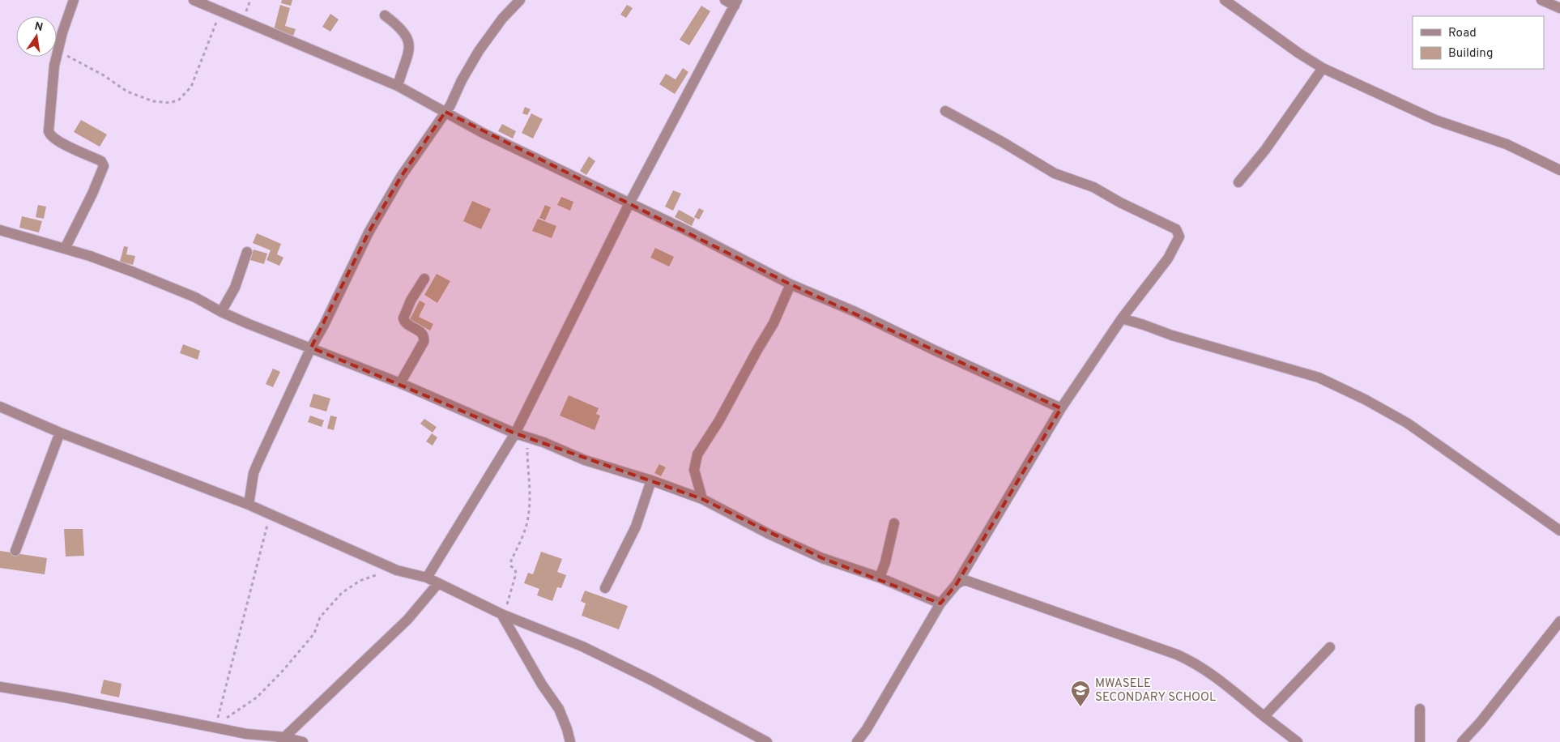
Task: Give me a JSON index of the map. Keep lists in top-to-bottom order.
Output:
{
  "places": {
    "school or university": ["MWASELE SECONDARY SCHOOL"]
  },
  "legend": ["Road", "Building"],
  "north": "top"
}
